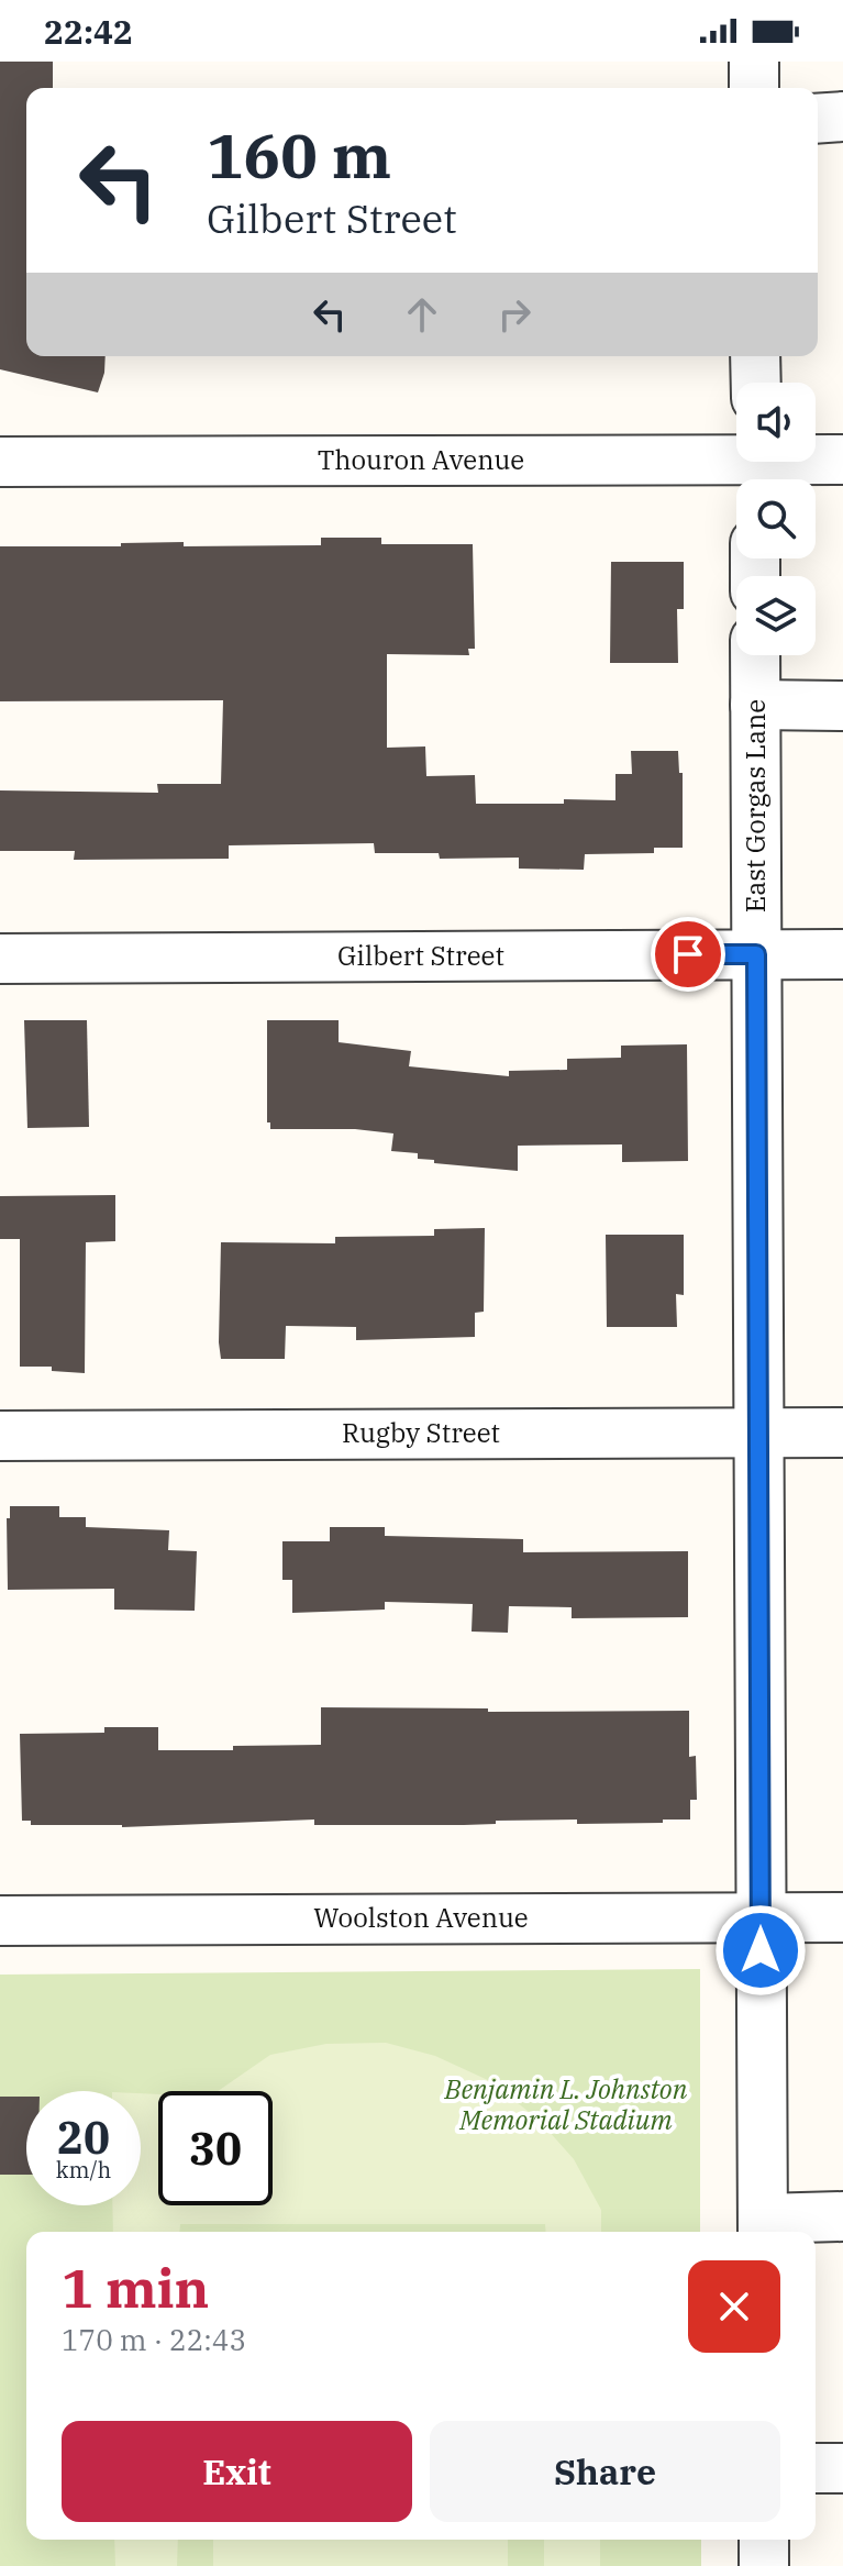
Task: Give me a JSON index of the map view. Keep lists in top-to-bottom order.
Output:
{
  "streets": {
    "street": [
      "Thouron Avenue",
      "East Gorgas Lane",
      "Gilbert Street",
      "Rugby Street",
      "Woolston Avenue"
    ]
  },
  "crossings": [
    ["East Gorgas Lane", "Gilbert Street"],
    ["East Gorgas Lane", "Rugby Street"],
    ["East Gorgas Lane", "Woolston Avenue"]
  ],
  "parks": ["Benjamin L. Johnston Memorial Stadium"],
  "page": {
    "status": "22:42",
    "turn": ["160 m", "Gilbert Street"],
    "speed": "20 km/h",
    "limit": "30",
    "heading": ["1 min", "170 m · 22:43"],
    "buttons": ["Exit", "Share"]
  }
}
